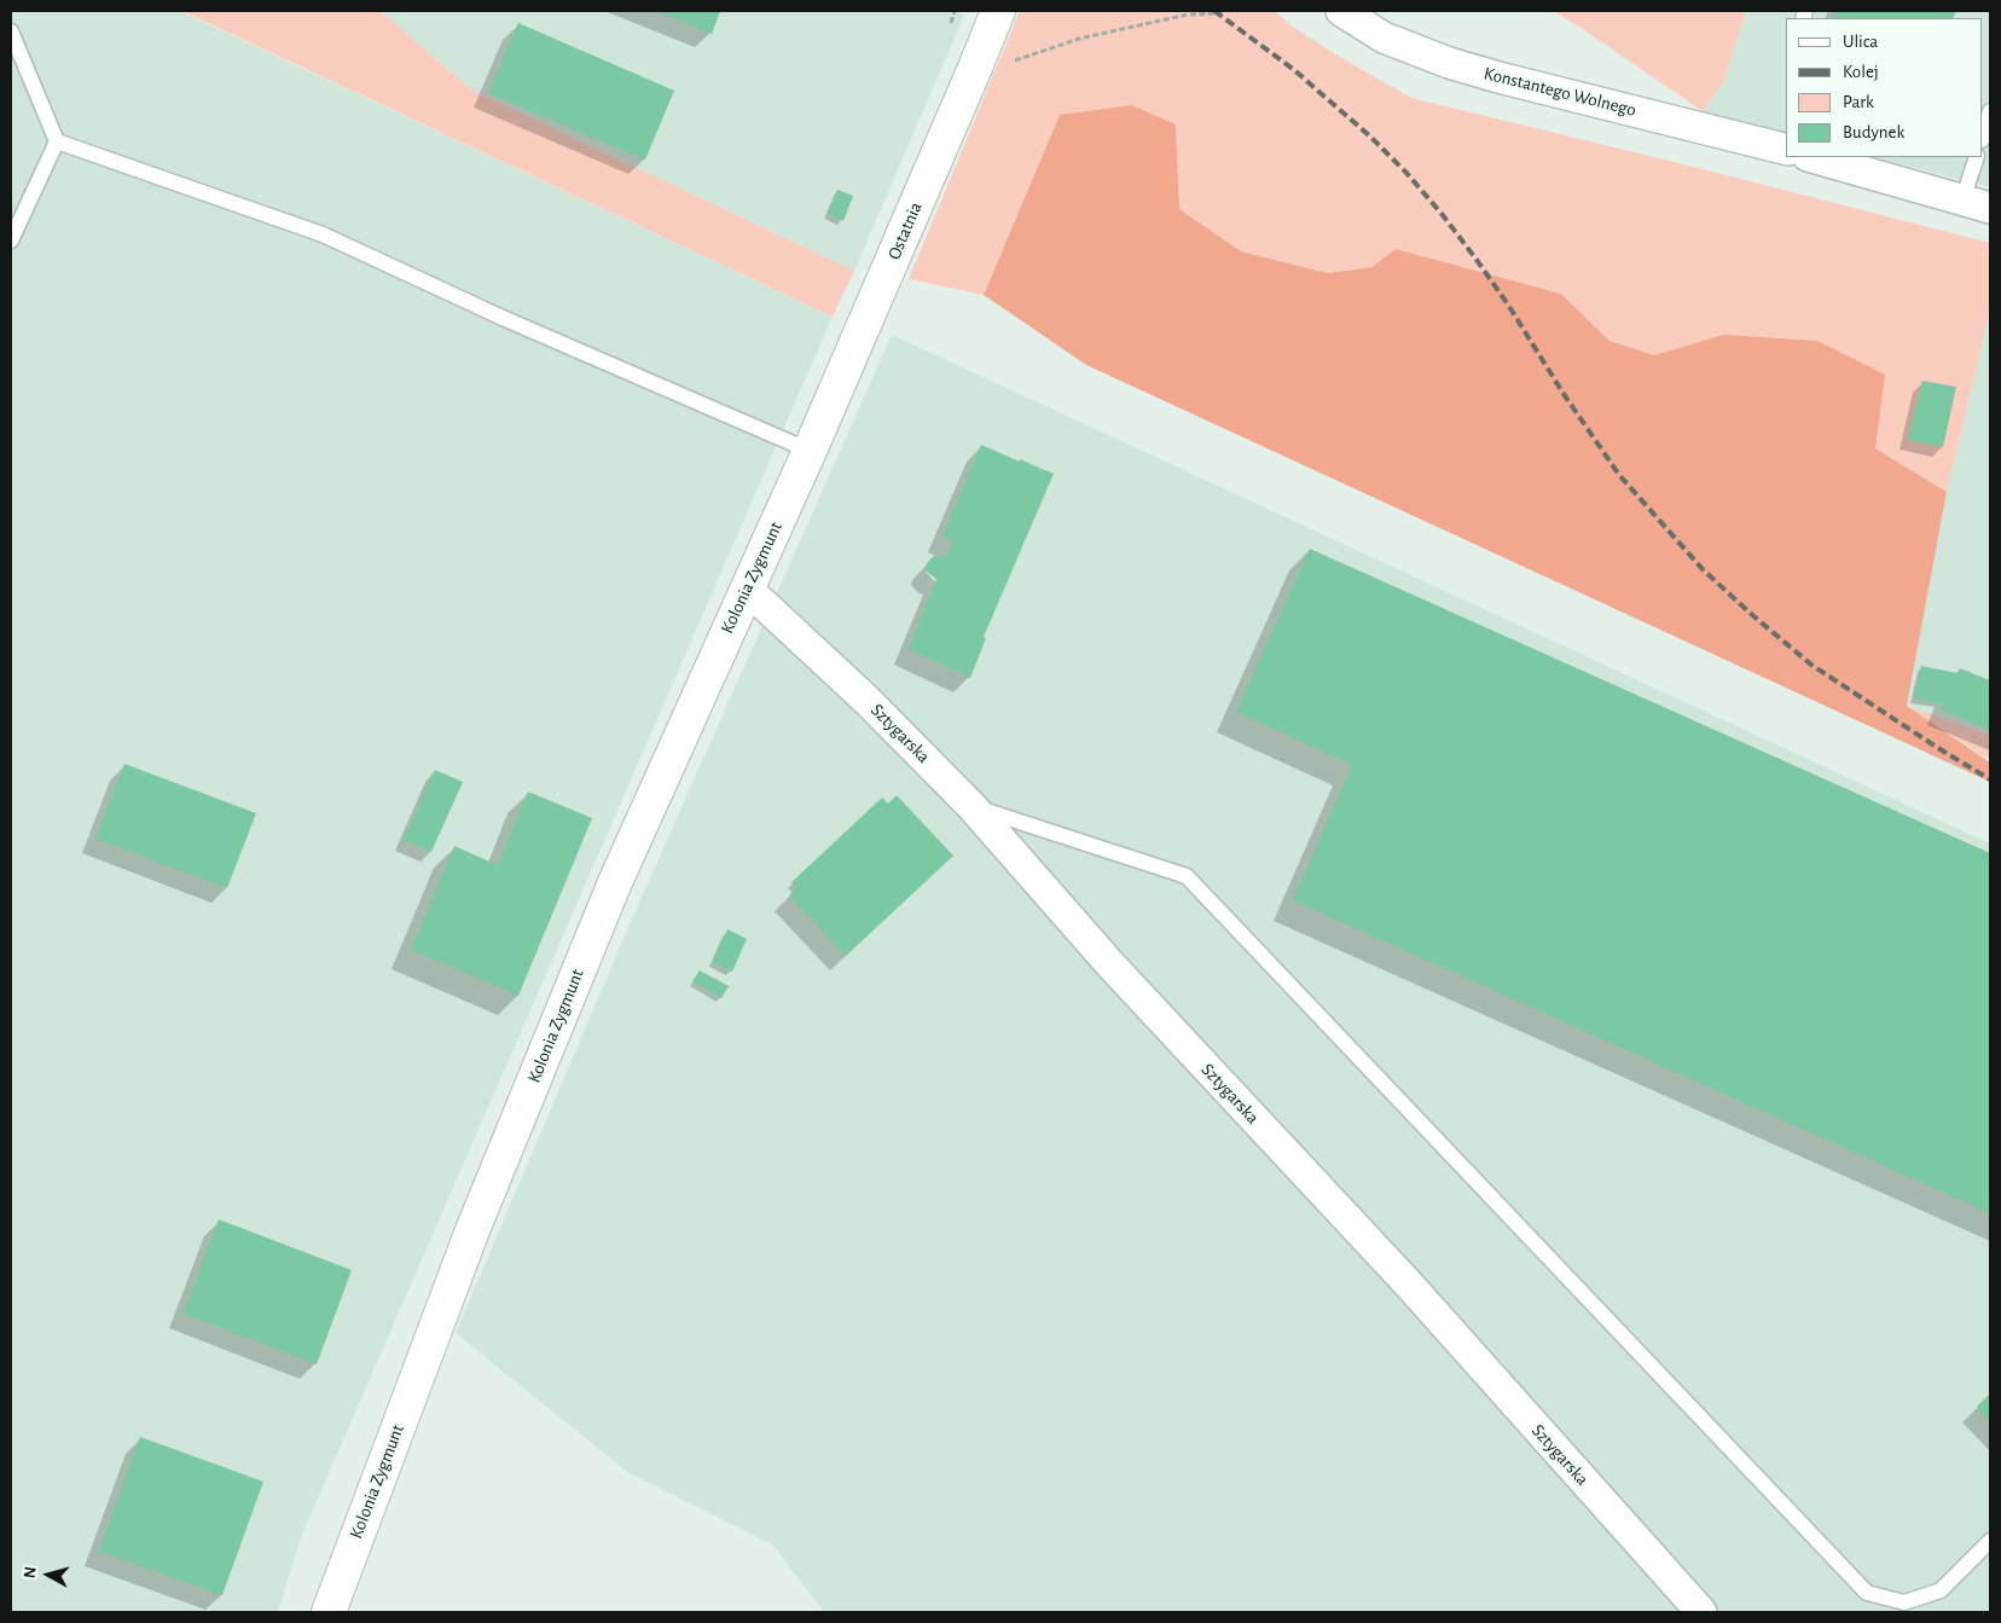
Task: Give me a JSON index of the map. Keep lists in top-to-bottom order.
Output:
{
  "streets": {
    "street": [
      "Konstantego Wolnego",
      "Ostatnia",
      "Kolonia Zygmunt",
      "Sztygarska"
    ]
  },
  "crossings": [
    ["Ostatnia", "Kolonia Zygmunt"],
    ["Kolonia Zygmunt", "Sztygarska"]
  ],
  "legend": [
    "Ulica",
    "Kolej",
    "Park",
    "Budynek"
  ],
  "north": "left"
}
